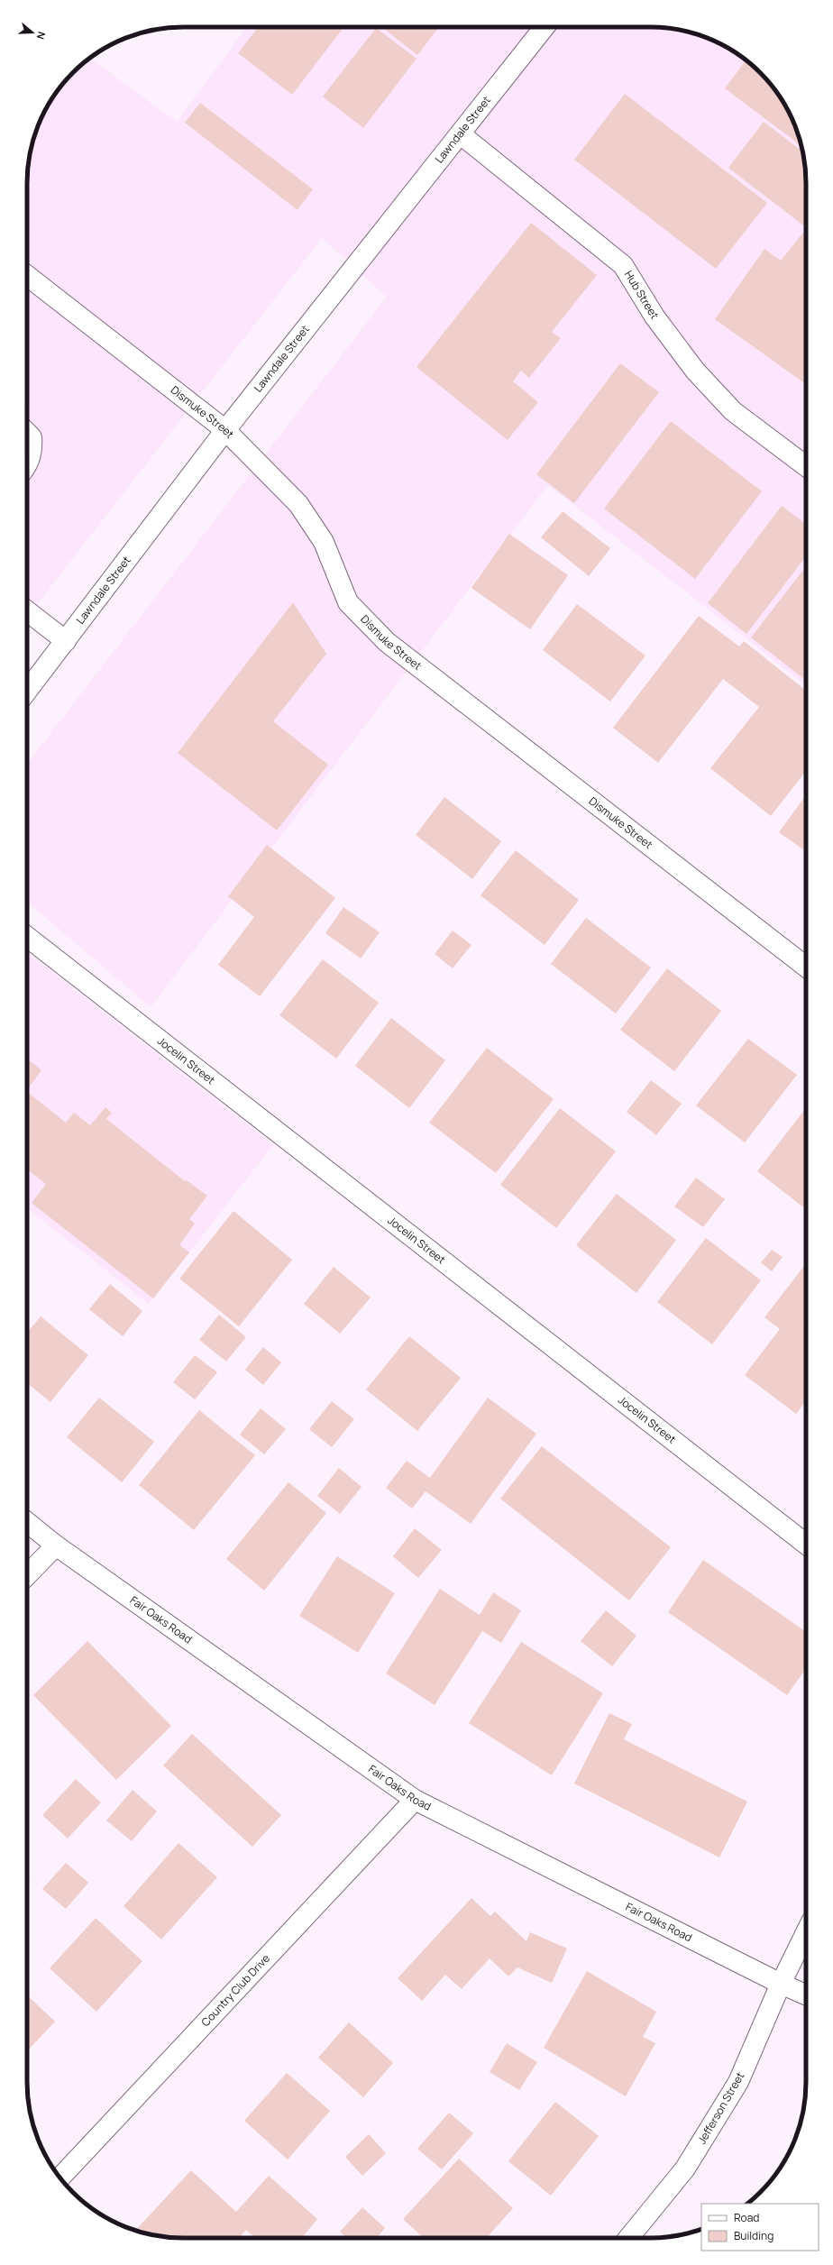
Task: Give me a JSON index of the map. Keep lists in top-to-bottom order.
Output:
{
  "streets": {
    "street": [
      "Lawndale Street",
      "Hub Street",
      "Dismuke Street",
      "Jocelin Street",
      "Fair Oaks Road",
      "Country Club Drive",
      "Jefferson Street"
    ]
  },
  "crossings": [
    ["Lawndale Street", "Hub Street"],
    ["Lawndale Street", "Dismuke Street"],
    ["Fair Oaks Road", "Country Club Drive"],
    ["Fair Oaks Road", "Jefferson Street"]
  ],
  "legend": ["Road", "Building"],
  "north": "right"
}
